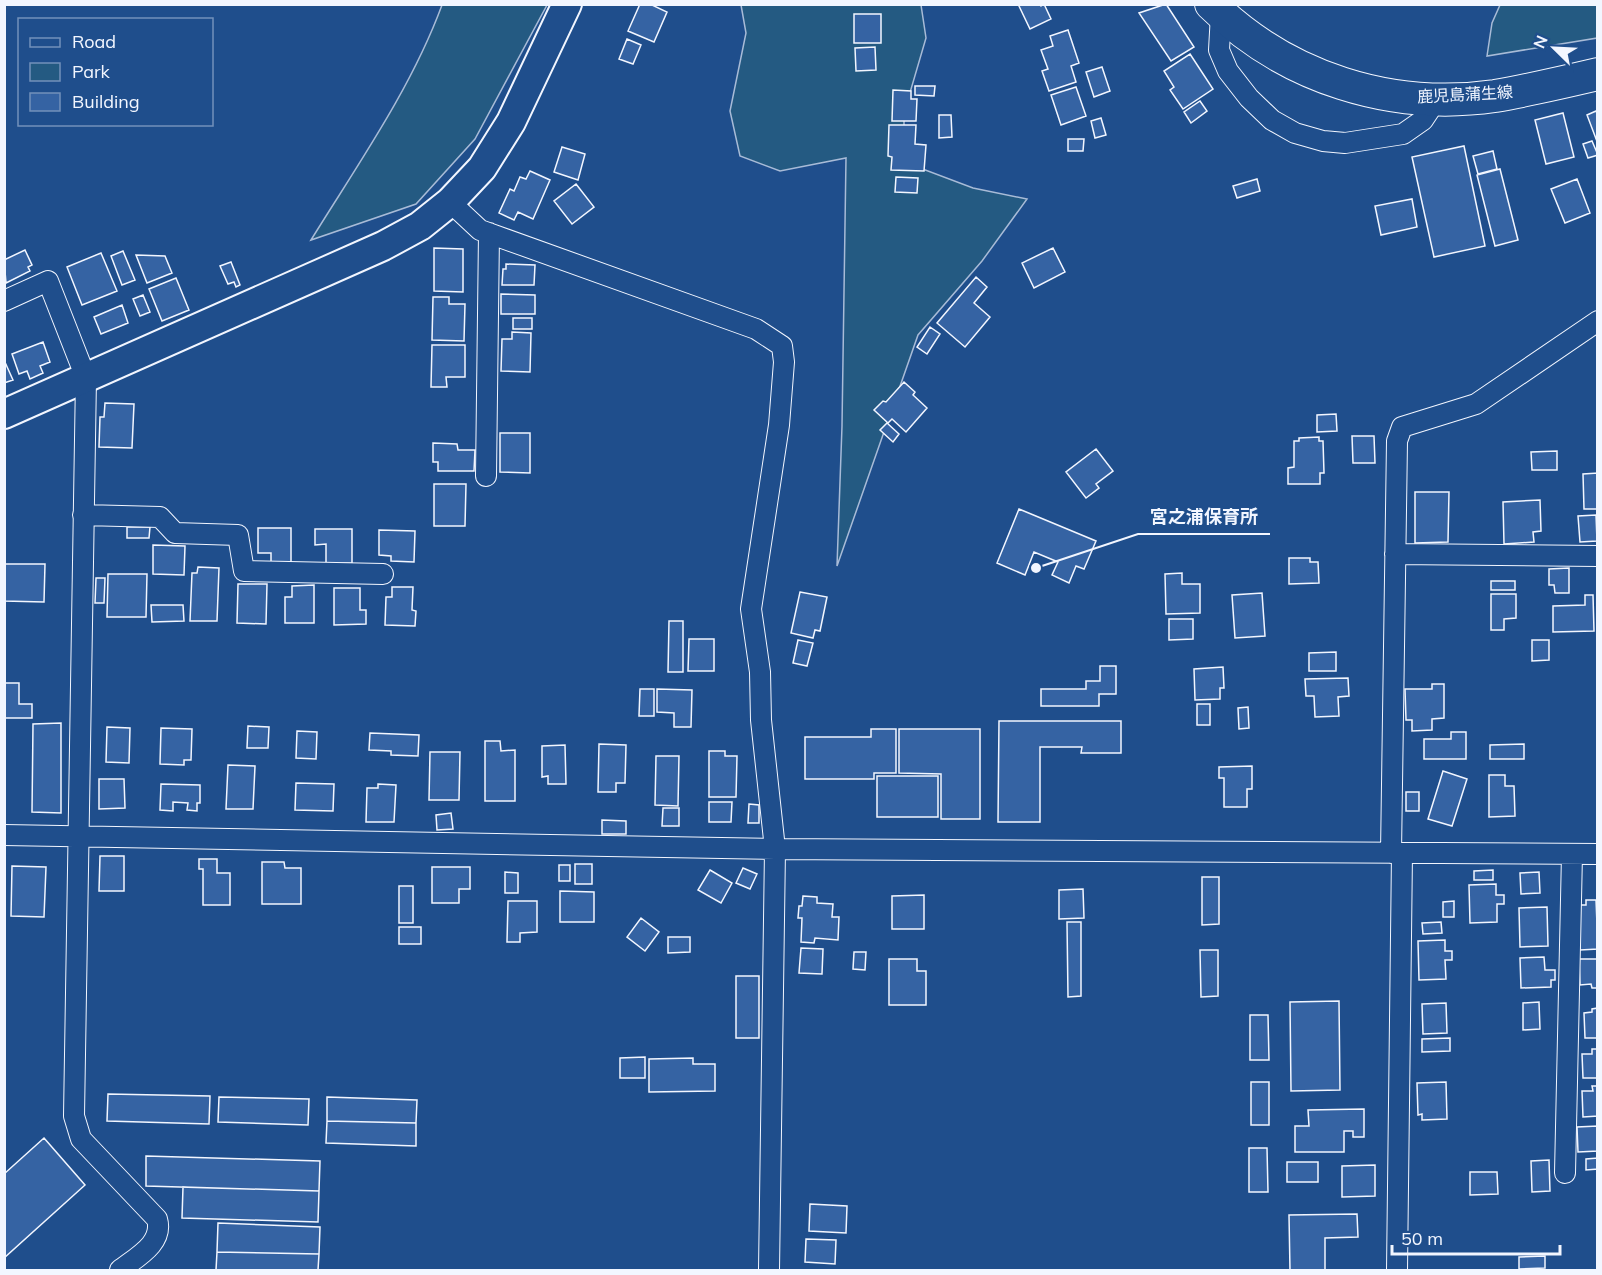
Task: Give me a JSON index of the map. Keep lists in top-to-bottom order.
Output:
{
  "streets": {
    "main road": ["鹿児島蒲生線"]
  },
  "places": ["宮之浦保育所"],
  "legend": ["Road", "Park", "Building"],
  "scale_bar": "50 m",
  "north": "top left"
}
